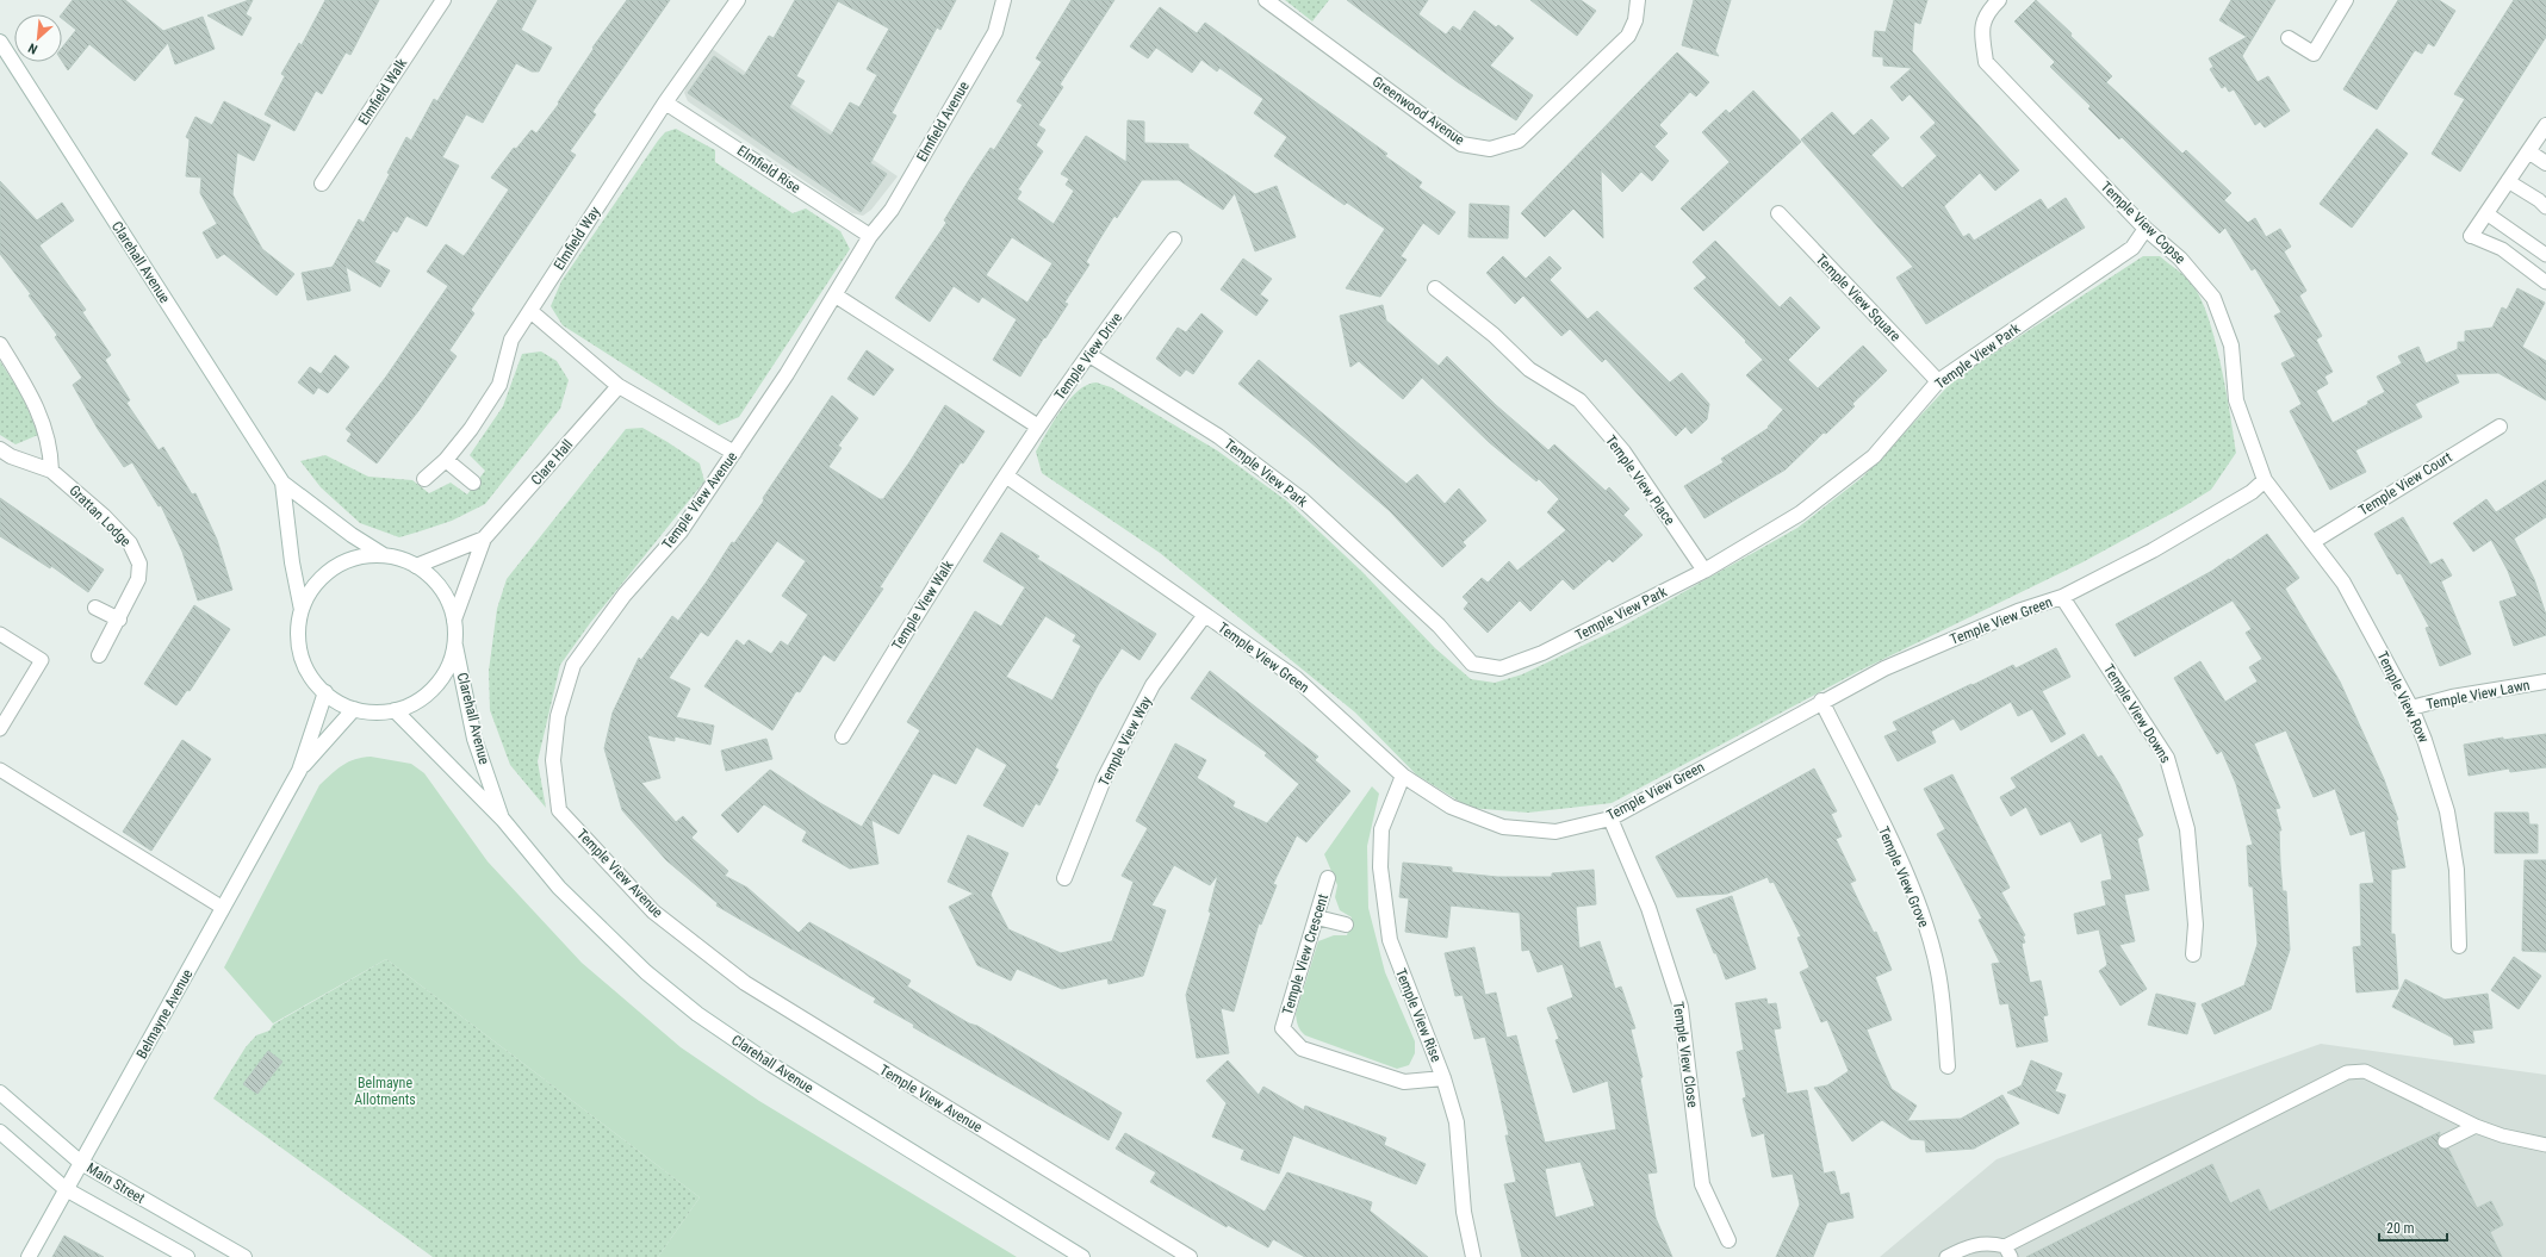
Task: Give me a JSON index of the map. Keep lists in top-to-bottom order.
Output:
{
  "streets": {
    "street": [
      "Elmfield Walk",
      "Greenwood Avenue",
      "Elmfield Avenue",
      "Elmfield Rise",
      "Temple View Copse",
      "Elmfield Way",
      "Clarehall Avenue",
      "Temple View Square",
      "Temple View Drive",
      "Temple View Park",
      "Clare Hall",
      "Temple View Place",
      "Temple View Court",
      "Temple View Avenue",
      "Grattan Lodge",
      "Temple View Walk",
      "Temple View Green",
      "Temple View Lawn",
      "Temple View Row",
      "Temple View Downs",
      "Temple View Way",
      "Temple View Grove",
      "Temple View Crescent",
      "Belmayne Avenue",
      "Temple View Rise",
      "Temple View Close",
      "Main Street"
    ]
  },
  "crossings": [
    ["Elmfield Avenue", "Elmfield Rise"],
    ["Elmfield Avenue", "Temple View Avenue"],
    ["Elmfield Rise", "Elmfield Way"],
    ["Elmfield Rise", "Temple View Avenue"],
    ["Temple View Copse", "Temple View Park"],
    ["Temple View Copse", "Temple View Green"],
    ["Temple View Copse", "Temple View Row"],
    ["Clarehall Avenue", "Clare Hall"],
    ["Clarehall Avenue", "Belmayne Avenue"],
    ["Temple View Square", "Temple View Park"],
    ["Temple View Drive", "Temple View Park"],
    ["Temple View Drive", "Temple View Walk"],
    ["Temple View Drive", "Temple View Green"],
    ["Temple View Park", "Temple View Place"],
    ["Clare Hall", "Belmayne Avenue"],
    ["Temple View Court", "Temple View Row"],
    ["Temple View Walk", "Temple View Green"],
    ["Temple View Green", "Temple View Row"],
    ["Temple View Green", "Temple View Downs"],
    ["Temple View Green", "Temple View Way"],
    ["Temple View Green", "Temple View Grove"],
    ["Temple View Green", "Temple View Rise"],
    ["Temple View Green", "Temple View Close"],
    ["Temple View Lawn", "Temple View Row"],
    ["Temple View Crescent", "Temple View Rise"],
    ["Belmayne Avenue", "Main Street"]
  ],
  "parks": ["Belmayne Allotments"],
  "scale_bar": "20 m",
  "north": "bottom left"
}
